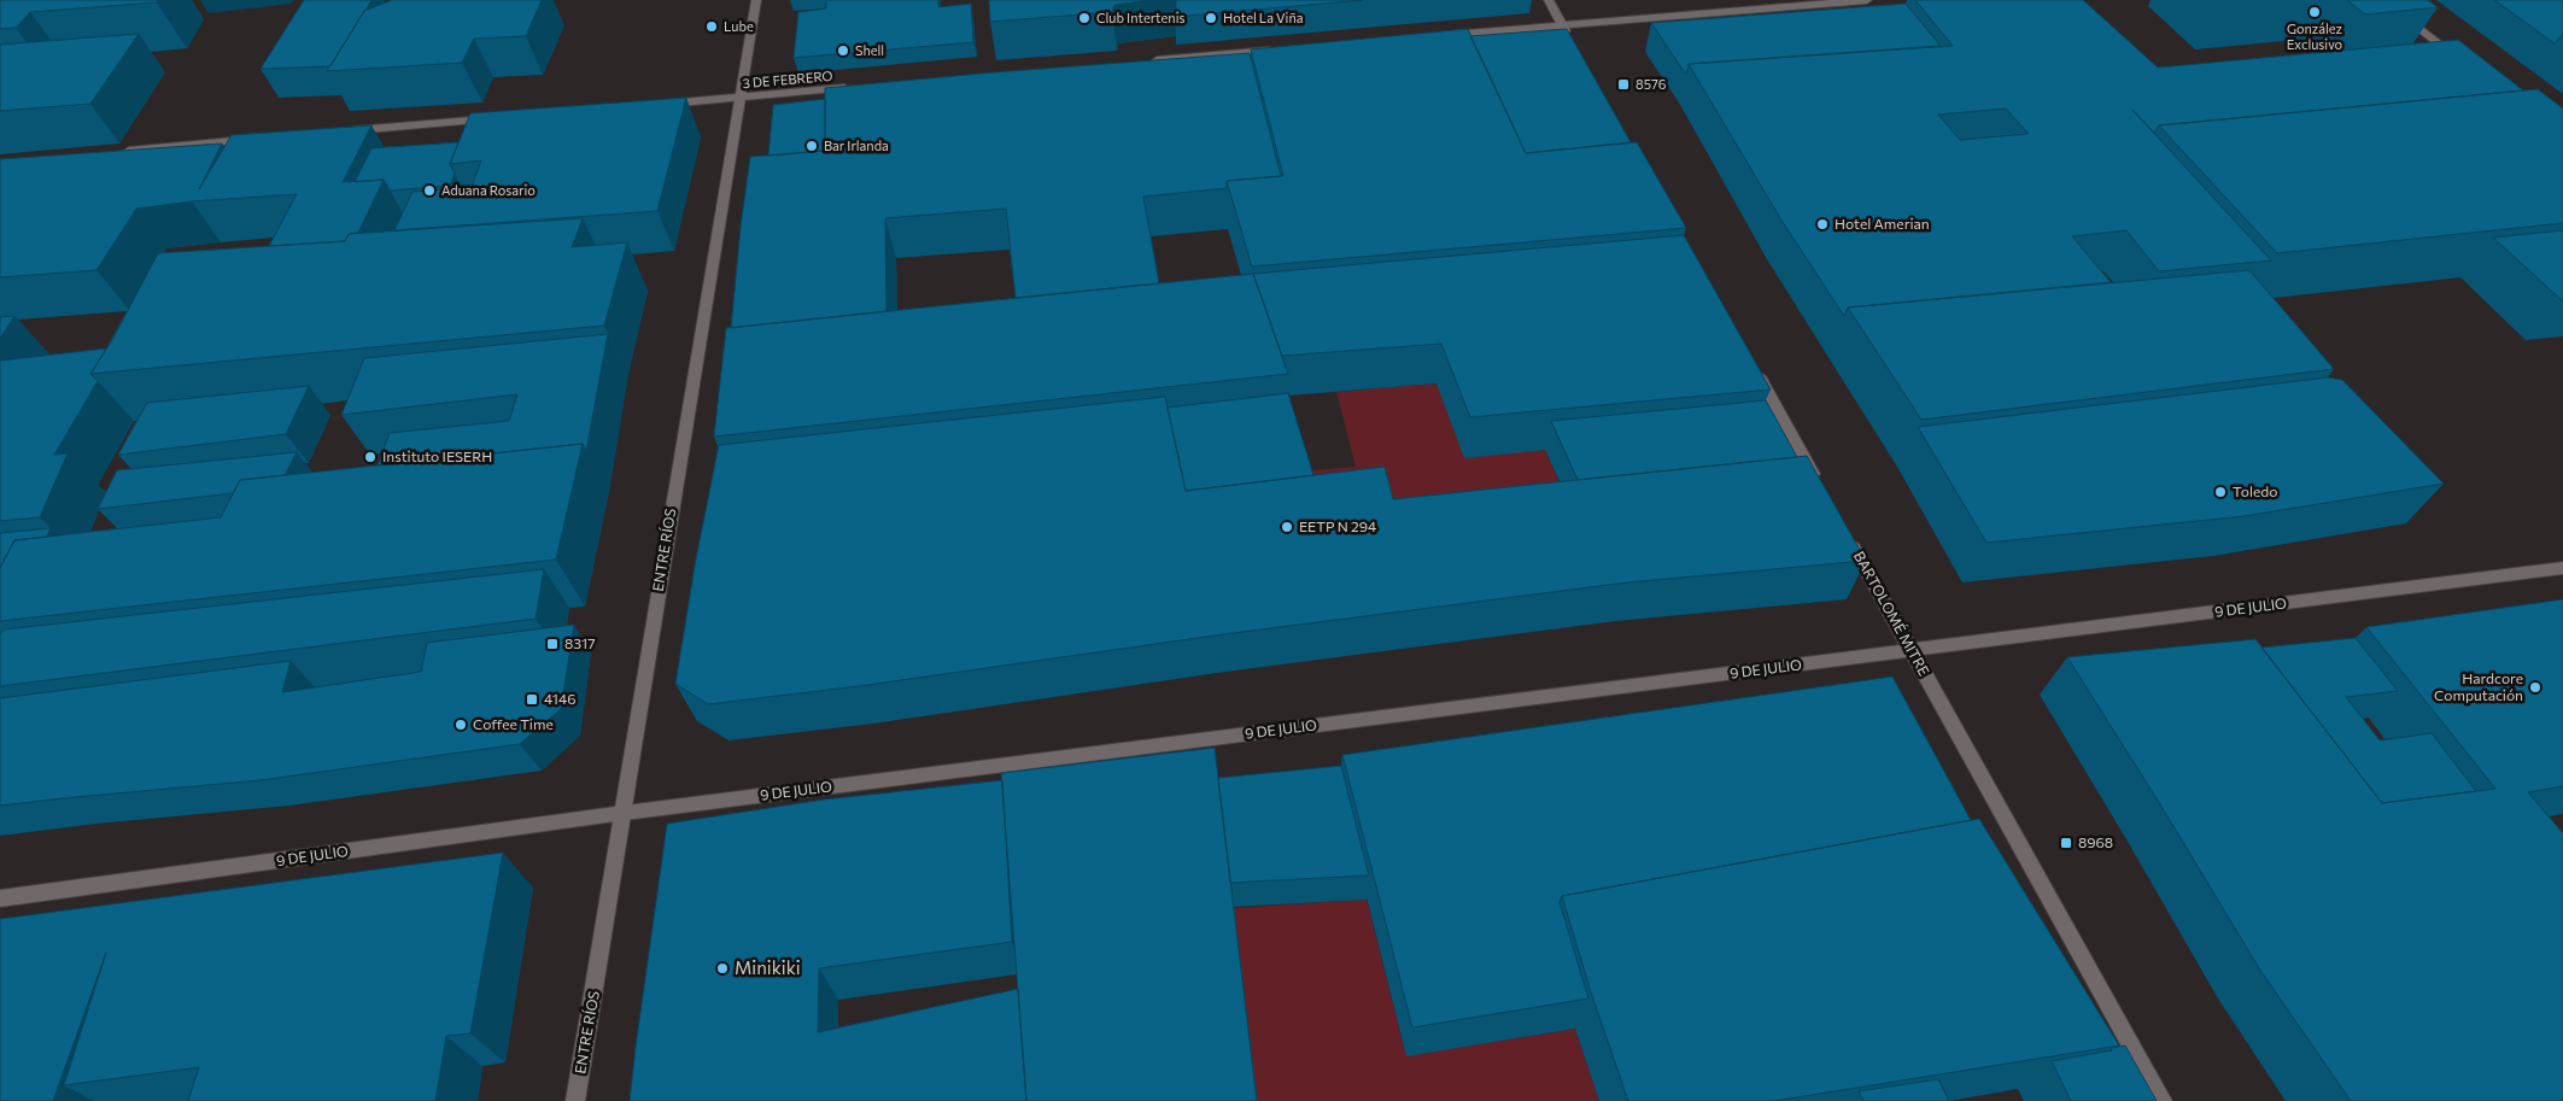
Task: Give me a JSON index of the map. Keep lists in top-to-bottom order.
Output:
{
  "streets": {
    "street": [
      "3 DE FEBRERO",
      "ENTRE RÍOS",
      "9 DE JULIO",
      "BARTOLOMÉ MITRE"
    ]
  },
  "crossings": [
    ["3 DE FEBRERO", "ENTRE RÍOS"],
    ["ENTRE RÍOS", "9 DE JULIO"],
    ["9 DE JULIO", "BARTOLOMÉ MITRE"]
  ],
  "places": {
    "other": [
      "González Exclusivo",
      "Club Intertenis",
      "Hotel La Viña",
      "Lube",
      "Shell",
      "Bar Irlanda",
      "Aduana Rosario",
      "Hotel Amerian",
      "Instituto IESERH",
      "Toledo",
      "EETP N 294",
      "Hardcore Computación",
      "Coffee Time",
      "Minikiki"
    ],
    "transit": [
      "8576",
      "8317",
      "4146",
      "8968"
    ]
  }
}
